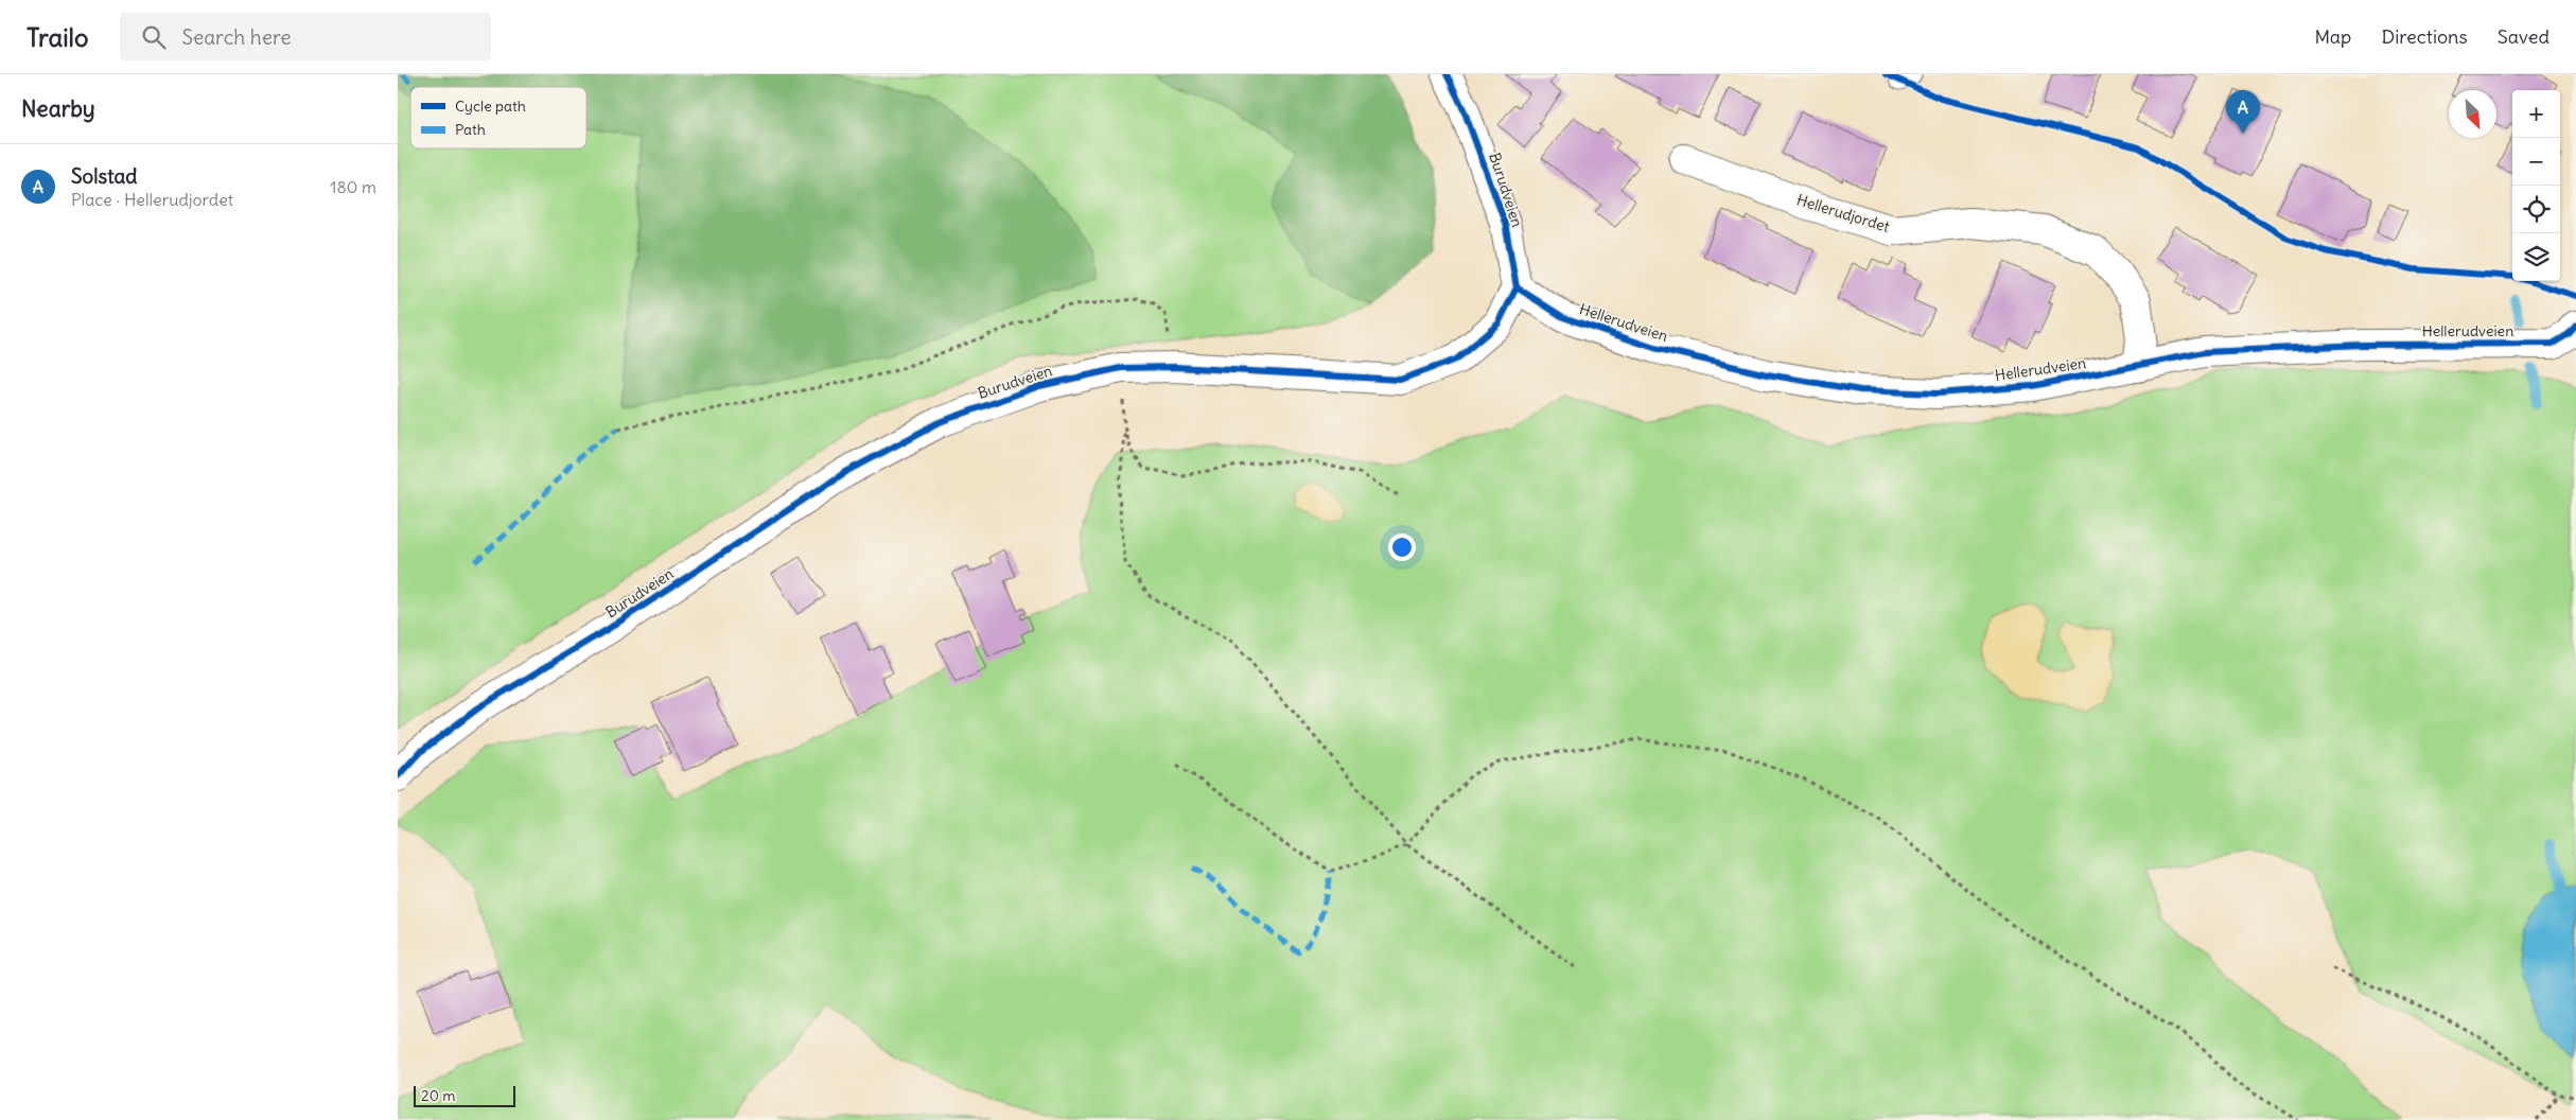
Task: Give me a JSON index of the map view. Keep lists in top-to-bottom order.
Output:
{
  "streets": {
    "street": ["Burudveien", "Hellerudjordet", "Hellerudveien"]
  },
  "crossings": [
    ["Burudveien", "Hellerudveien"],
    ["Hellerudjordet", "Hellerudveien"]
  ],
  "legend": ["Cycle path", "Path"],
  "scale_bar": "20 m",
  "north": "bottom right",
  "page": {
    "header": "Trailo",
    "search": "Search here",
    "nav": ["Map", "Directions", "Saved"],
    "heading": "Nearby",
    "map_buttons": ["+", "−"],
    "pins": "A",
    "list": [
      {
        "mark": "A",
        "name": "Solstad",
        "note": "Place · Hellerudjordet",
        "value": "180 m"
      }
    ],
    "scale": "20 m"
  }
}
